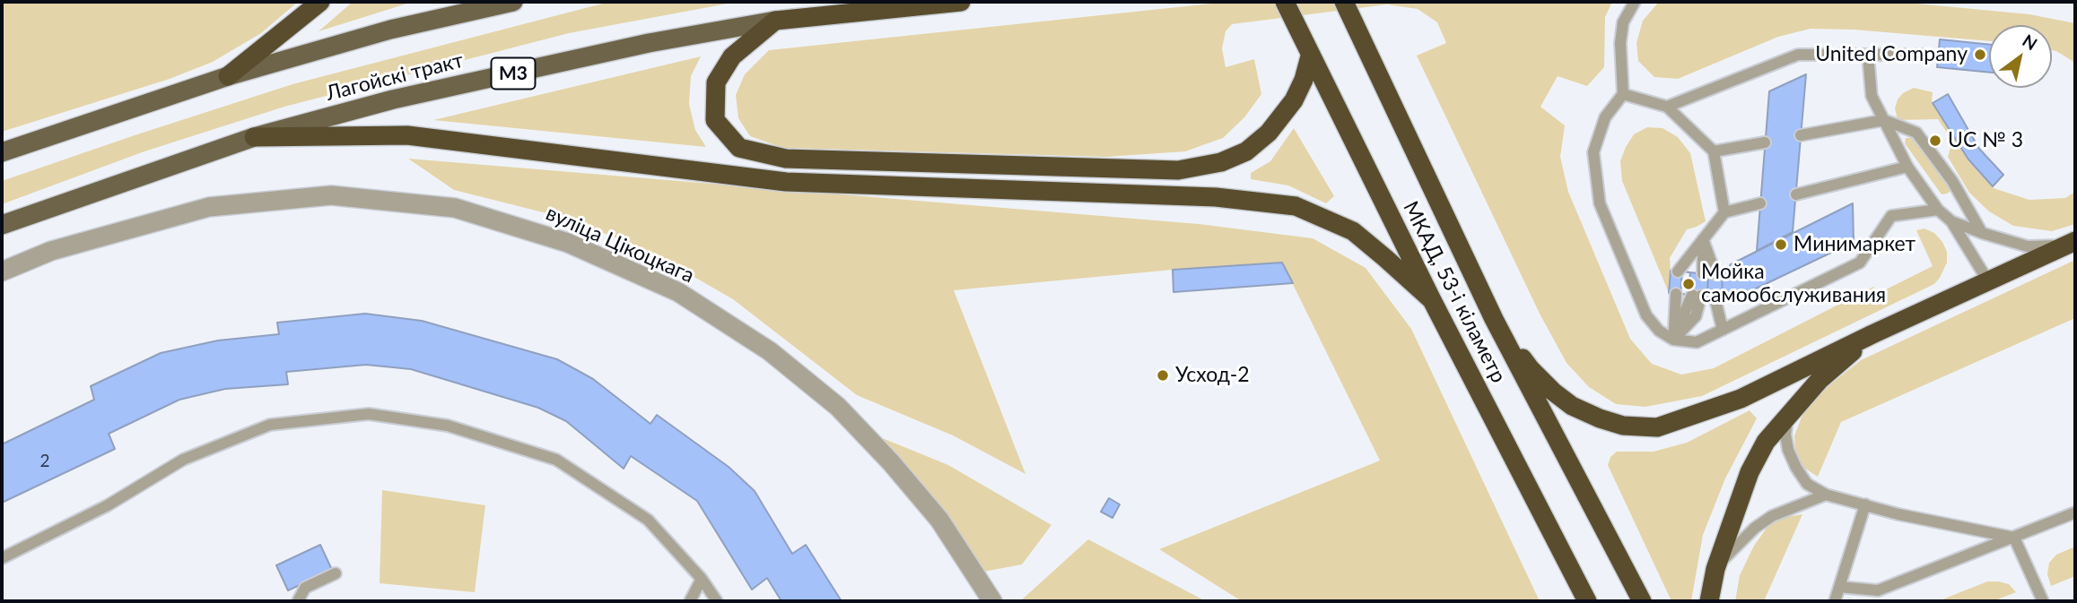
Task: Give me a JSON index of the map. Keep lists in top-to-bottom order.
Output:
{
  "streets": {
    "highway": ["М3", "Лагойскі тракт", "МКАД, 53-і кіламетр"],
    "street": ["вуліца Цікоцкага"]
  },
  "places": [
    "United Company",
    "UC № 3",
    "Минимаркет",
    "Мойка самообслуживания",
    "Усход-2"
  ],
  "house_numbers": ["2"],
  "north": "top right"
}
